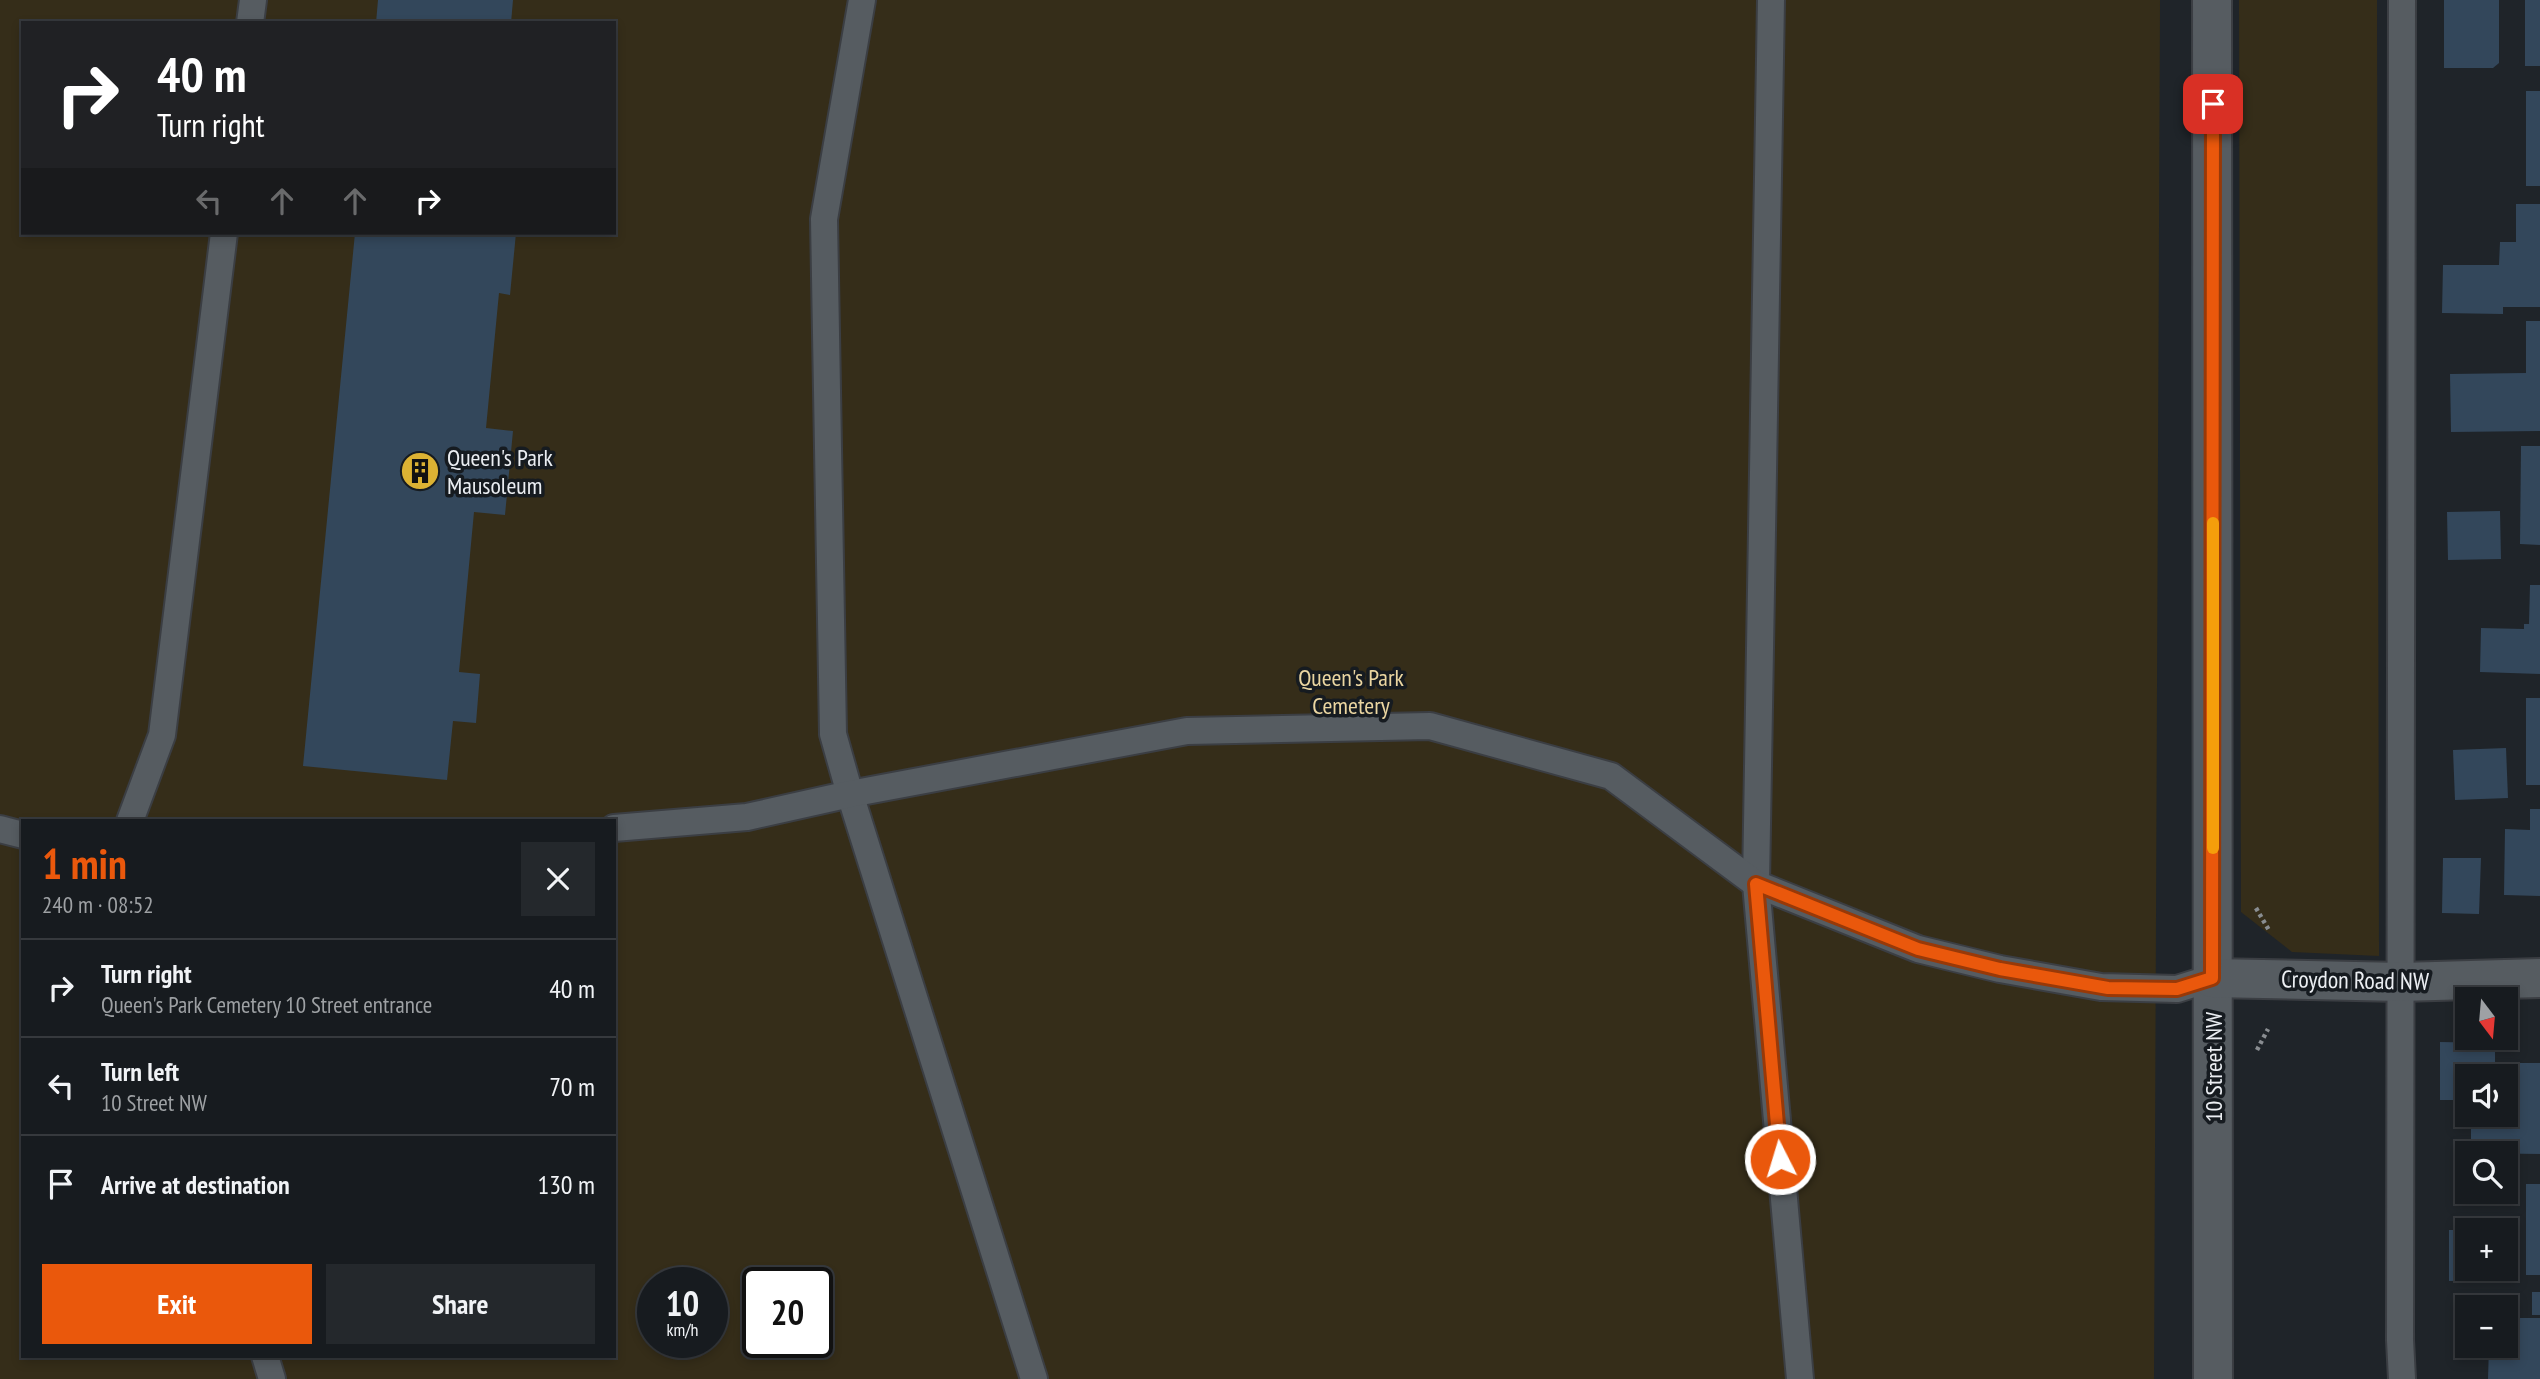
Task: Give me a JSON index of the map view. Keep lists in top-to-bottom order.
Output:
{
  "streets": {
    "street": ["Croydon Road NW", "10 Street NW"]
  },
  "crossings": [
    ["Croydon Road NW", "10 Street NW"]
  ],
  "parks": ["Queen's Park Cemetery"],
  "places": {
    "building": ["Queen's Park Mausoleum"]
  },
  "north": "bottom",
  "page": {
    "turn": ["40 m", "Turn right"],
    "heading": ["1 min", "240 m · 08:52"],
    "list": [
      {
        "name": "Turn right",
        "note": "Queen's Park Cemetery 10 Street entrance",
        "value": "40 m"
      },
      {
        "name": "Turn left",
        "note": "10 Street NW",
        "value": "70 m"
      },
      {
        "name": "Arrive at destination",
        "value": "130 m"
      }
    ],
    "map_buttons": ["+", "−"],
    "buttons": ["Exit", "Share"],
    "speed": "10 km/h",
    "limit": "20"
  }
}
